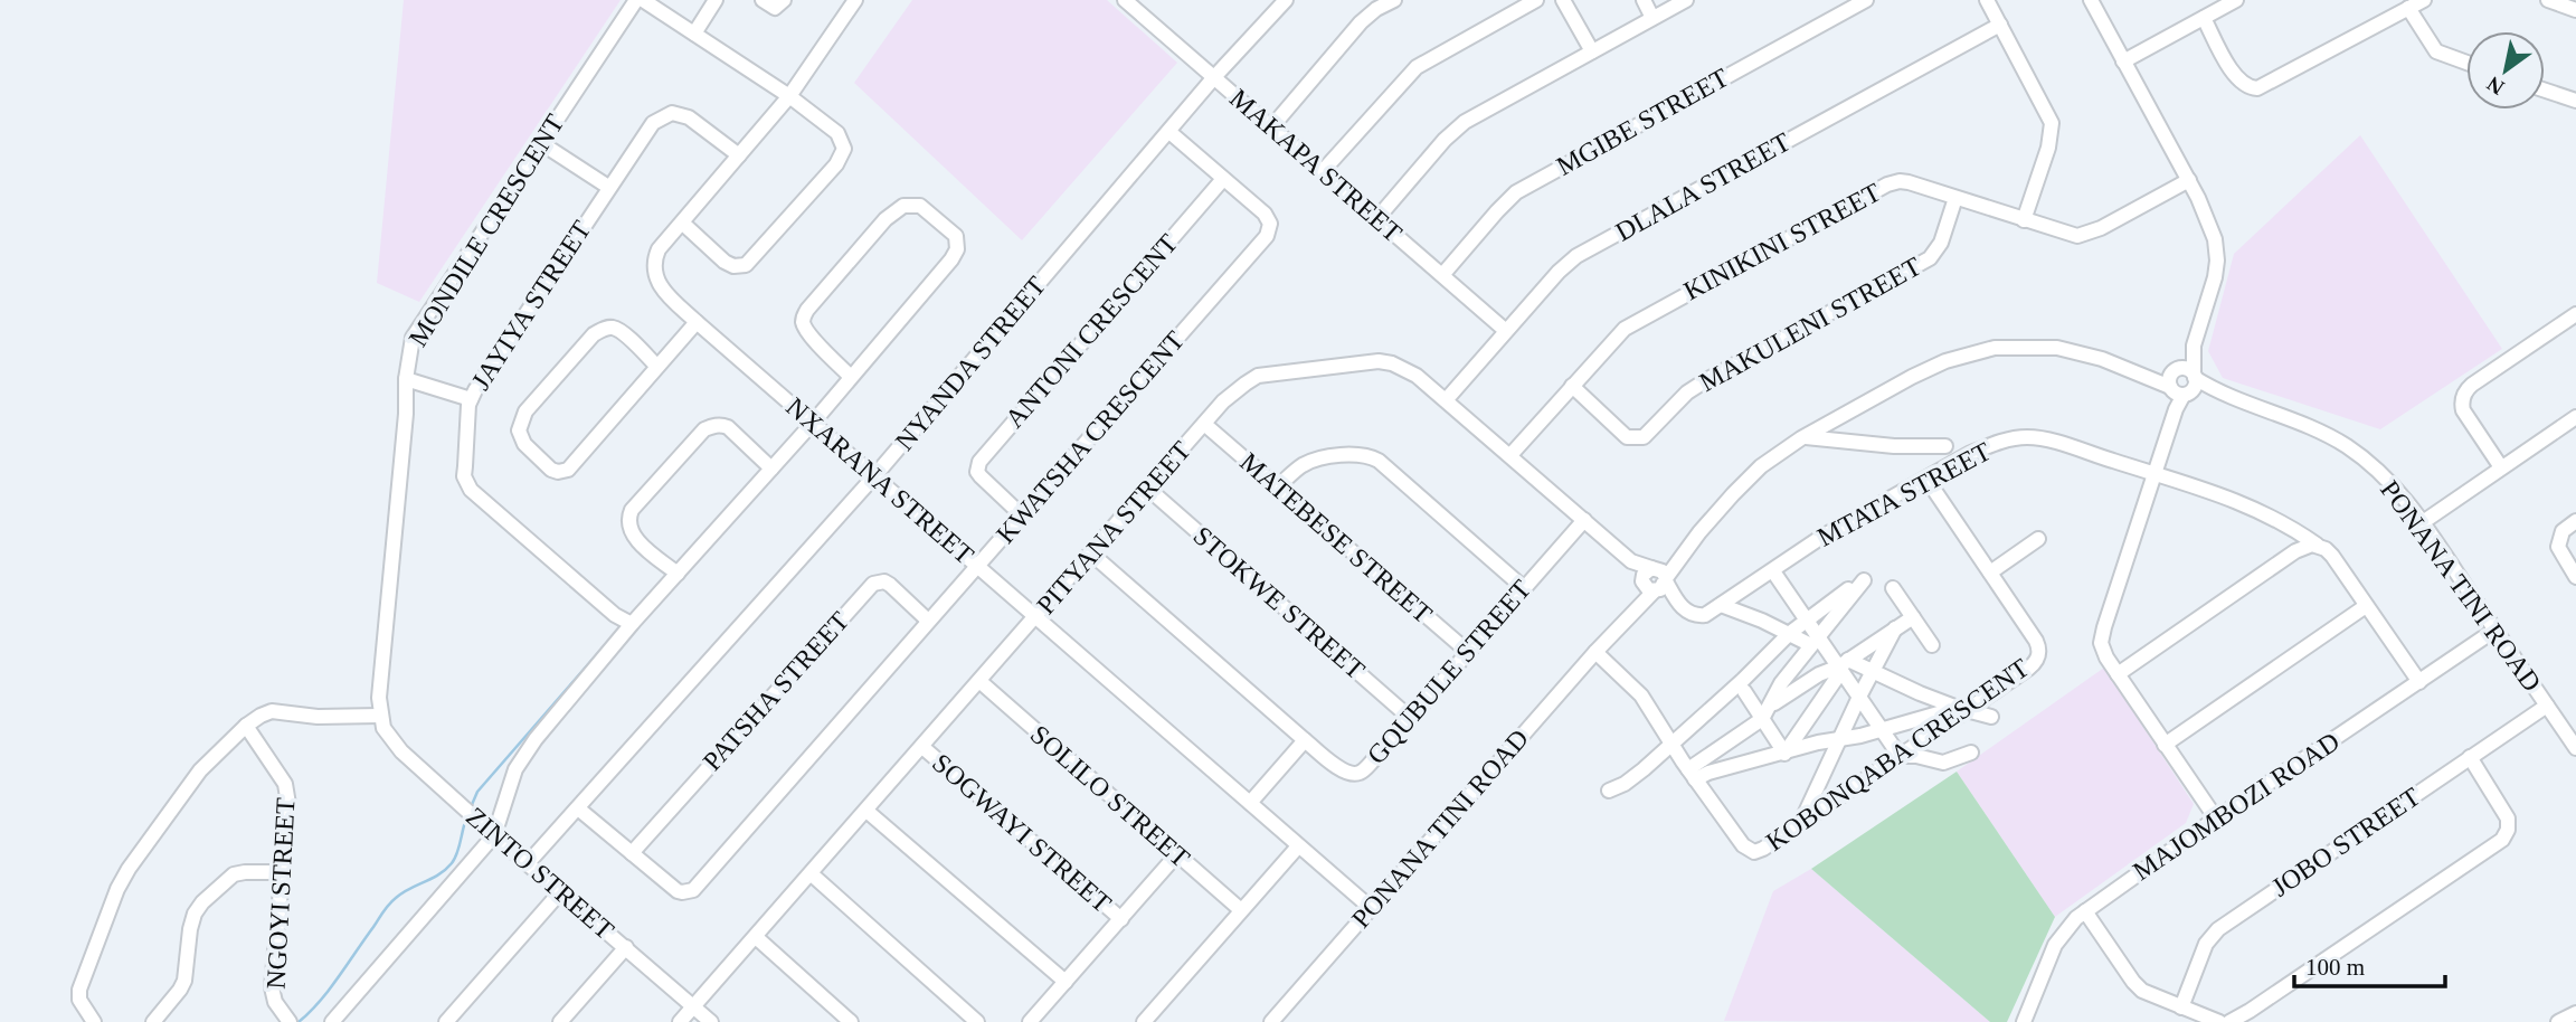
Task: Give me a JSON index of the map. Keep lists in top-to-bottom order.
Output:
{
  "streets": {
    "street": [
      "MGIBE STREET",
      "MAKAPA STREET",
      "DLALA STREET",
      "MONDILE CRESCENT",
      "KINIKINI STREET",
      "JAYIYA STREET",
      "MAKULENI STREET",
      "ANTONI CRESCENT",
      "NYANDA STREET",
      "KWATSHA CRESCENT",
      "NXARANA STREET",
      "MTATA STREET",
      "PITYANA STREET",
      "MATEBESE STREET",
      "PONANA TINI ROAD",
      "STOKWE STREET",
      "GQUBULE STREET",
      "PATSHA STREET",
      "KOBONQABA CRESCENT",
      "SOLILO STREET",
      "MAJOMBOZI ROAD",
      "SOGWAYI STREET",
      "JOBO STREET",
      "ZINTO STREET",
      "NGOYI STREET"
    ]
  },
  "crossings": [
    ["MGIBE STREET", "MAKAPA STREET"],
    ["MAKAPA STREET", "DLALA STREET"],
    ["MAKAPA STREET", "NYANDA STREET"],
    ["DLALA STREET", "PITYANA STREET"],
    ["MONDILE CRESCENT", "ZINTO STREET"],
    ["KINIKINI STREET", "MAKULENI STREET"],
    ["KINIKINI STREET", "PITYANA STREET"],
    ["JAYIYA STREET", "NXARANA STREET"],
    ["ANTONI CRESCENT", "KWATSHA CRESCENT"],
    ["NYANDA STREET", "KWATSHA CRESCENT"],
    ["NYANDA STREET", "NXARANA STREET"],
    ["NYANDA STREET", "ZINTO STREET"],
    ["KWATSHA CRESCENT", "NXARANA STREET"],
    ["KWATSHA CRESCENT", "PATSHA STREET"],
    ["NXARANA STREET", "PITYANA STREET"],
    ["NXARANA STREET", "PONANA TINI ROAD"],
    ["MTATA STREET", "PITYANA STREET"],
    ["MTATA STREET", "PONANA TINI ROAD"],
    ["MTATA STREET", "KOBONQABA CRESCENT"],
    ["MTATA STREET", "MAJOMBOZI ROAD"],
    ["PITYANA STREET", "MATEBESE STREET"],
    ["PITYANA STREET", "PONANA TINI ROAD"],
    ["PITYANA STREET", "STOKWE STREET"],
    ["PITYANA STREET", "GQUBULE STREET"],
    ["PITYANA STREET", "SOLILO STREET"],
    ["PITYANA STREET", "SOGWAYI STREET"],
    ["PITYANA STREET", "ZINTO STREET"],
    ["MATEBESE STREET", "GQUBULE STREET"],
    ["PONANA TINI ROAD", "KOBONQABA CRESCENT"],
    ["PONANA TINI ROAD", "MAJOMBOZI ROAD"],
    ["PONANA TINI ROAD", "JOBO STREET"],
    ["STOKWE STREET", "GQUBULE STREET"]
  ],
  "scale_bar": "100 m",
  "north": "bottom left"
}
